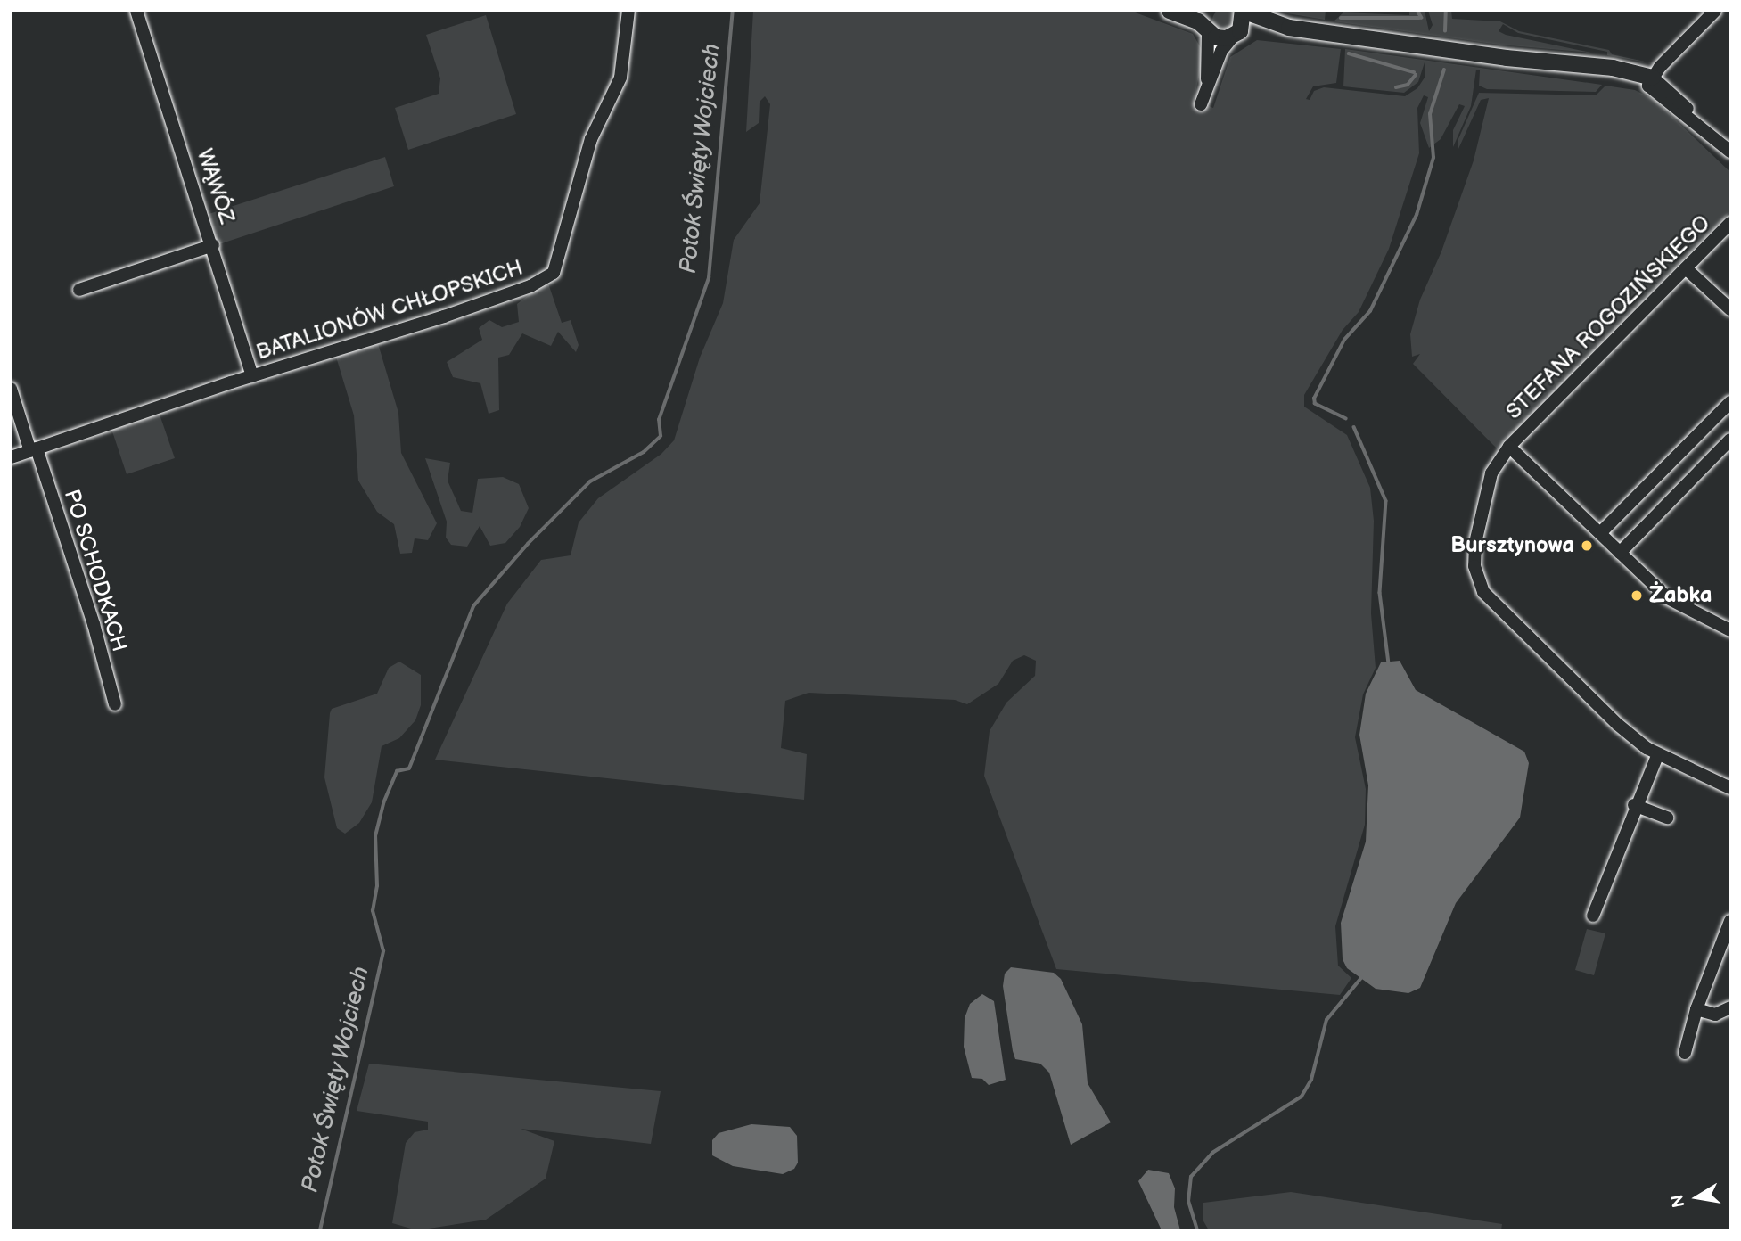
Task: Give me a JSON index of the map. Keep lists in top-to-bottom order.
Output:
{
  "streets": {
    "street": [
      "WĄWÓZ",
      "BATALIONÓW CHŁOPSKICH",
      "STEFANA ROGOZIŃSKIEGO",
      "PO SCHODKACH"
    ]
  },
  "crossings": [
    ["WĄWÓZ", "BATALIONÓW CHŁOPSKICH"],
    ["BATALIONÓW CHŁOPSKICH", "PO SCHODKACH"]
  ],
  "water": ["Potok Święty Wojciech"],
  "places": ["Bursztynowa", "Żabka"],
  "north": "left"
}
